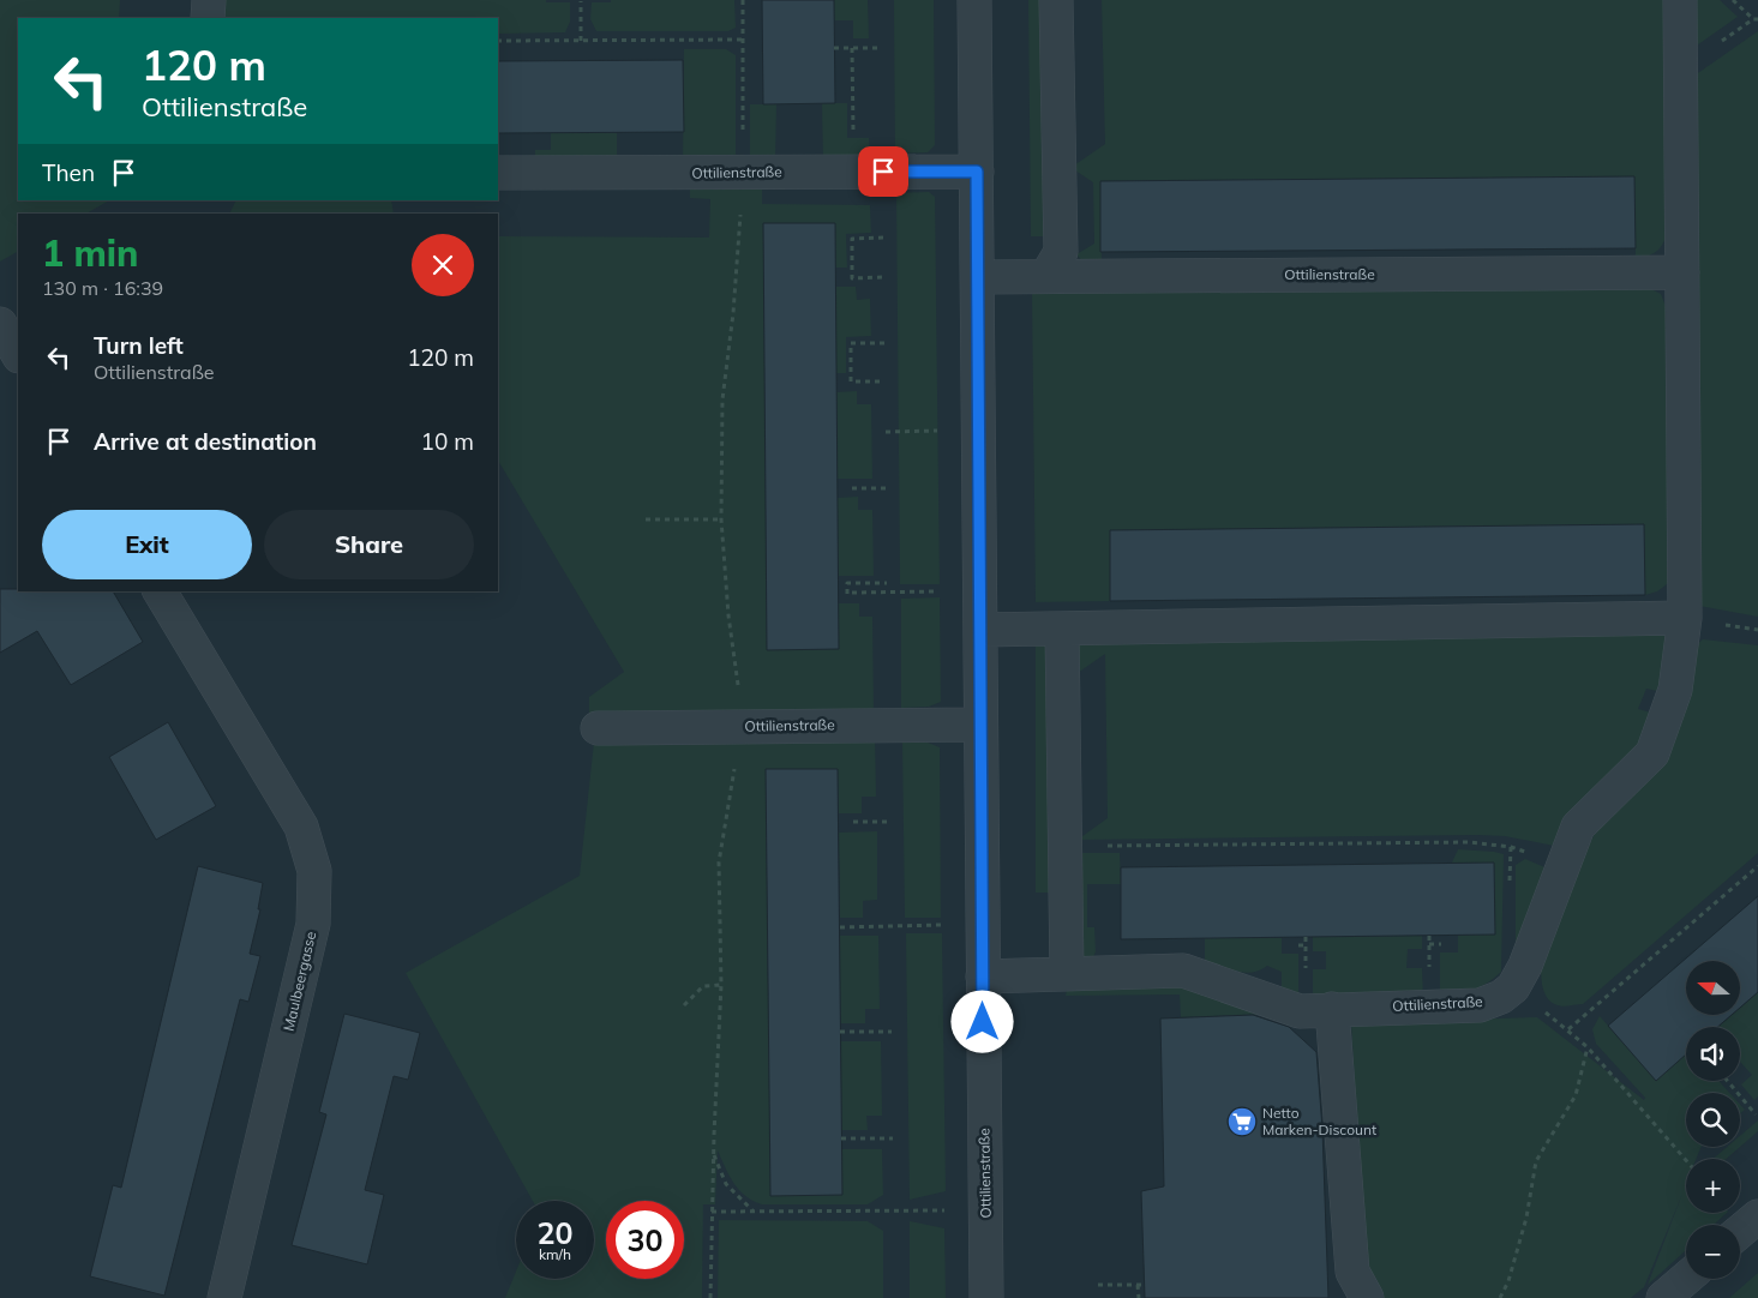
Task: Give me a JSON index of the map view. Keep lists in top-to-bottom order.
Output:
{
  "streets": {
    "street": ["Ottilienstraße", "Maulbeergasse"]
  },
  "places": {
    "supermarket": ["Netto Marken-Discount"]
  },
  "north": "left",
  "page": {
    "turn": ["120 m", "Ottilienstraße"],
    "then": "Then",
    "heading": ["1 min", "130 m · 16:39"],
    "list": [
      {
        "name": "Turn left",
        "note": "Ottilienstraße",
        "value": "120 m"
      },
      {
        "name": "Arrive at destination",
        "value": "10 m"
      }
    ],
    "buttons": ["Exit", "Share"],
    "map_buttons": ["+", "−"],
    "speed": "20 km/h",
    "limit": "30"
  }
}
